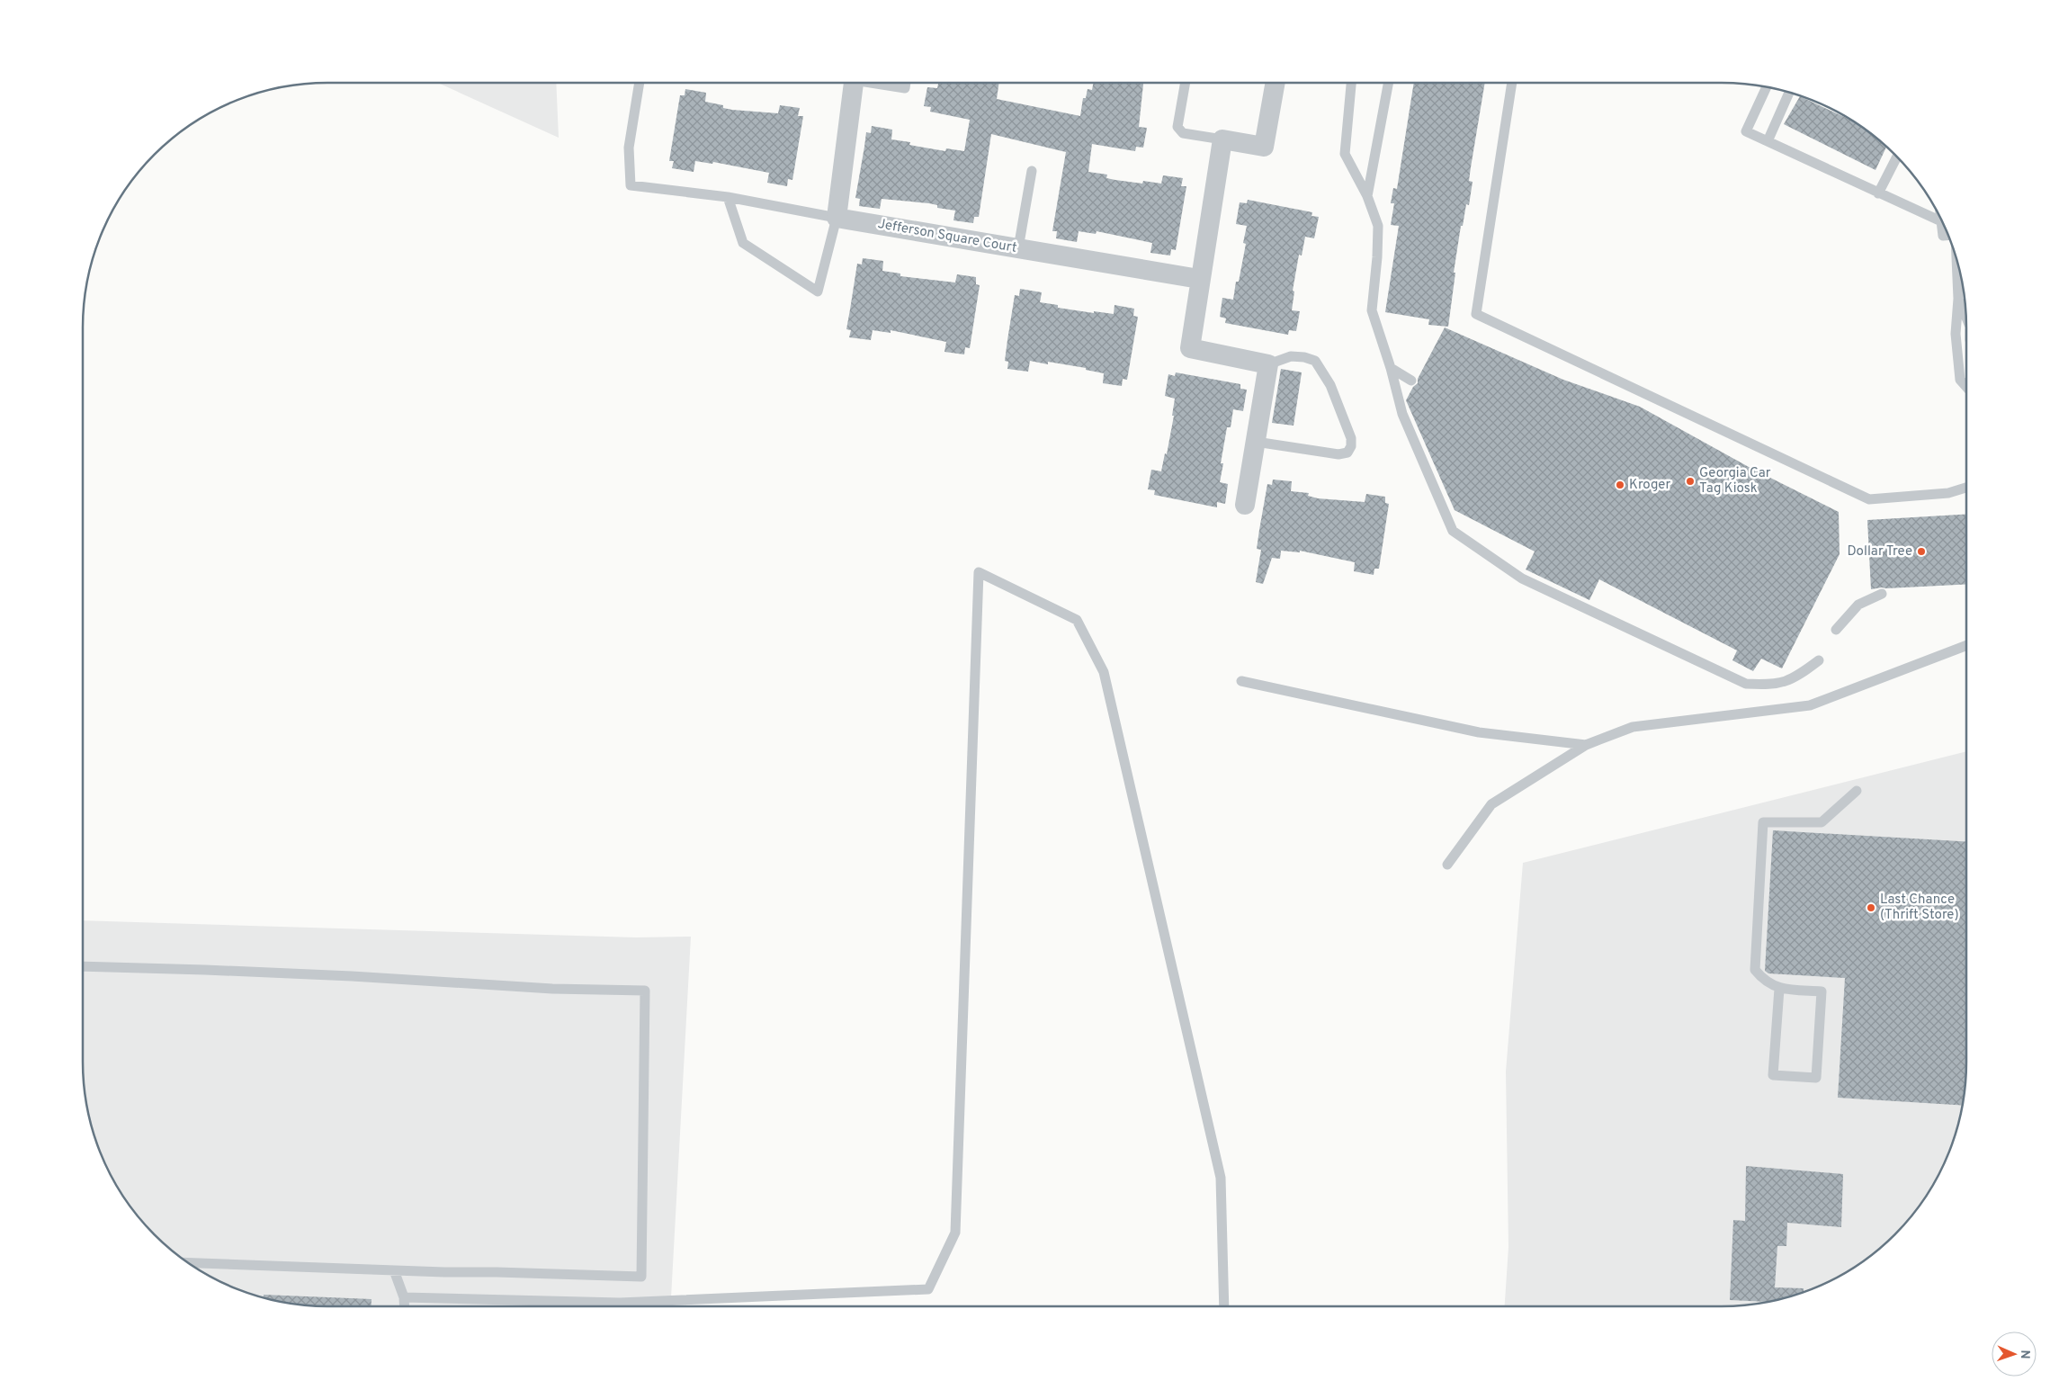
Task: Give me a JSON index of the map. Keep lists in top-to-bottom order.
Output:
{
  "streets": {
    "street": ["Jefferson Square Court"]
  },
  "places": [
    "Georgia Car Tag Kiosk",
    "Kroger",
    "Dollar Tree",
    "Last Chance (Thrift Store)"
  ],
  "north": "right"
}
